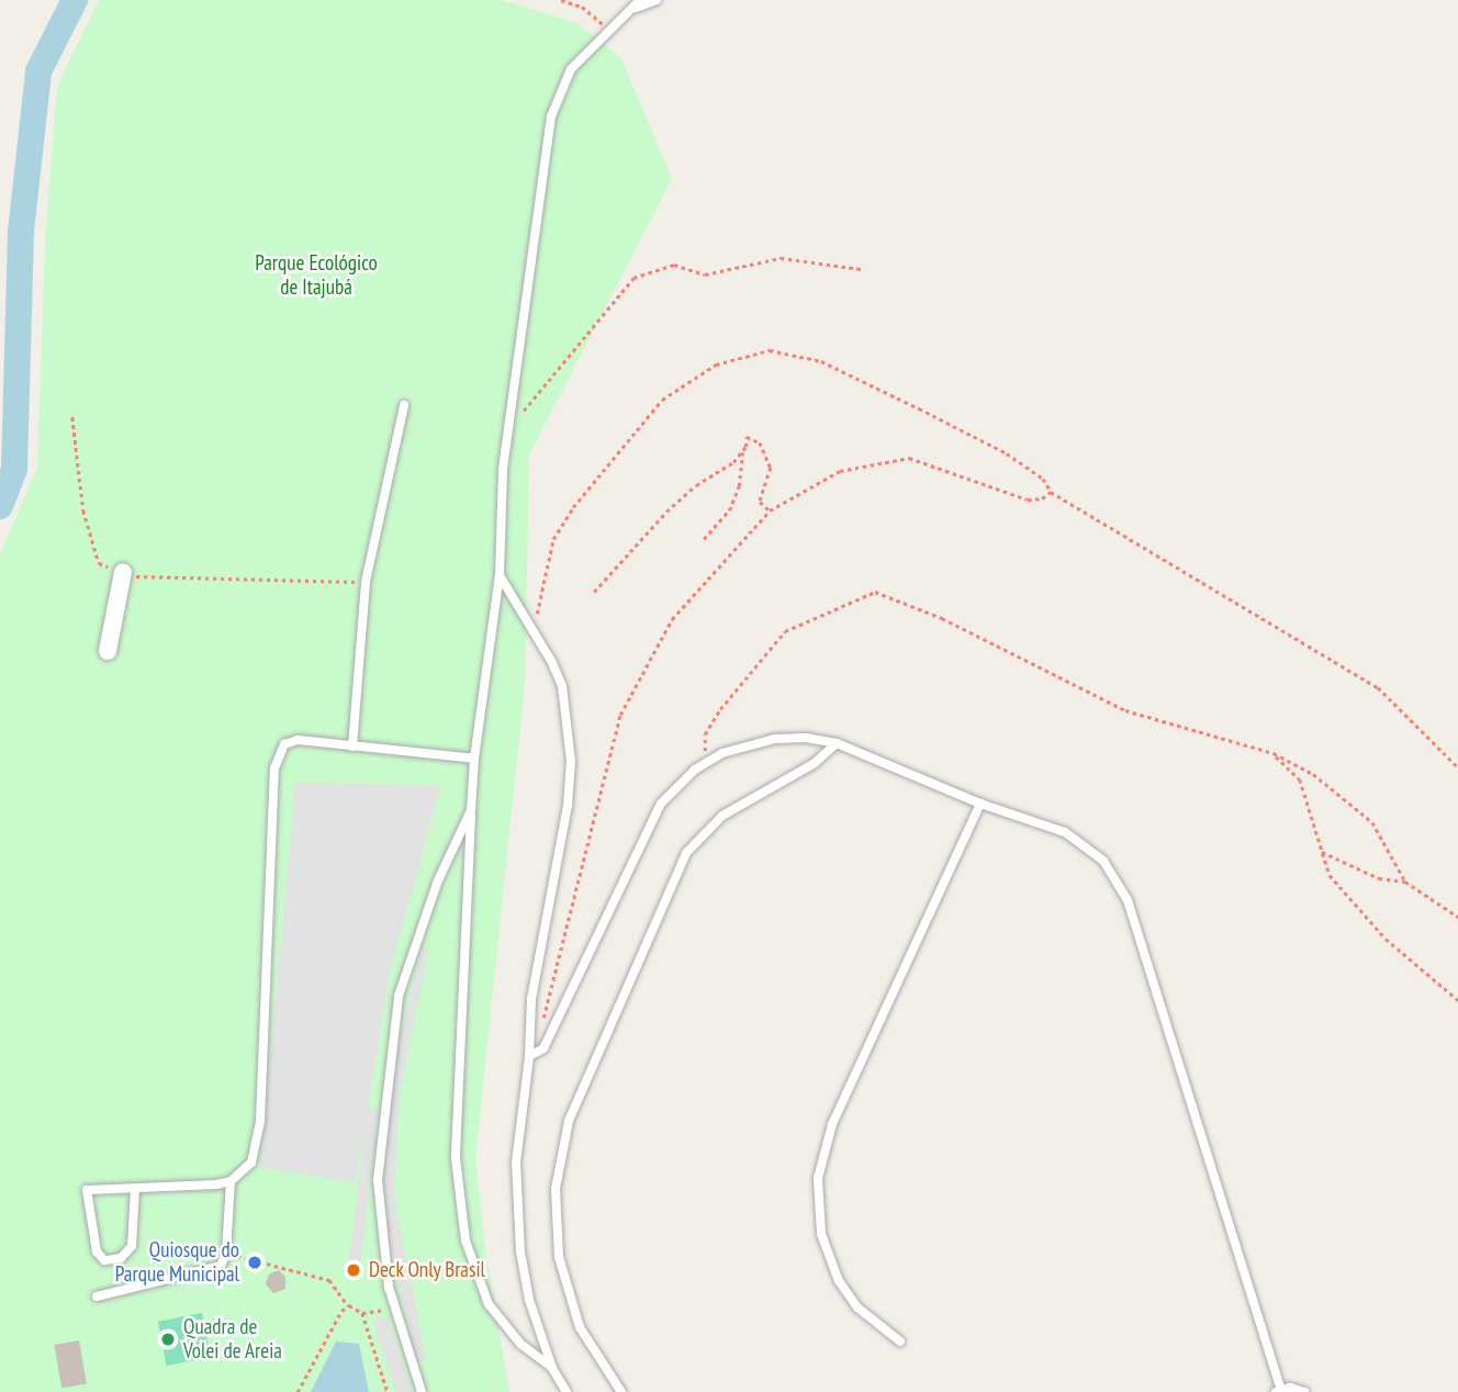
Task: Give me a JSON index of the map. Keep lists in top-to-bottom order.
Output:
{
  "parks": ["Parque Ecológico de Itajubá"],
  "places": ["Quiosque do Parque Municipal", "Deck Only Brasil", "Quadra de Volei de Areia"]
}
